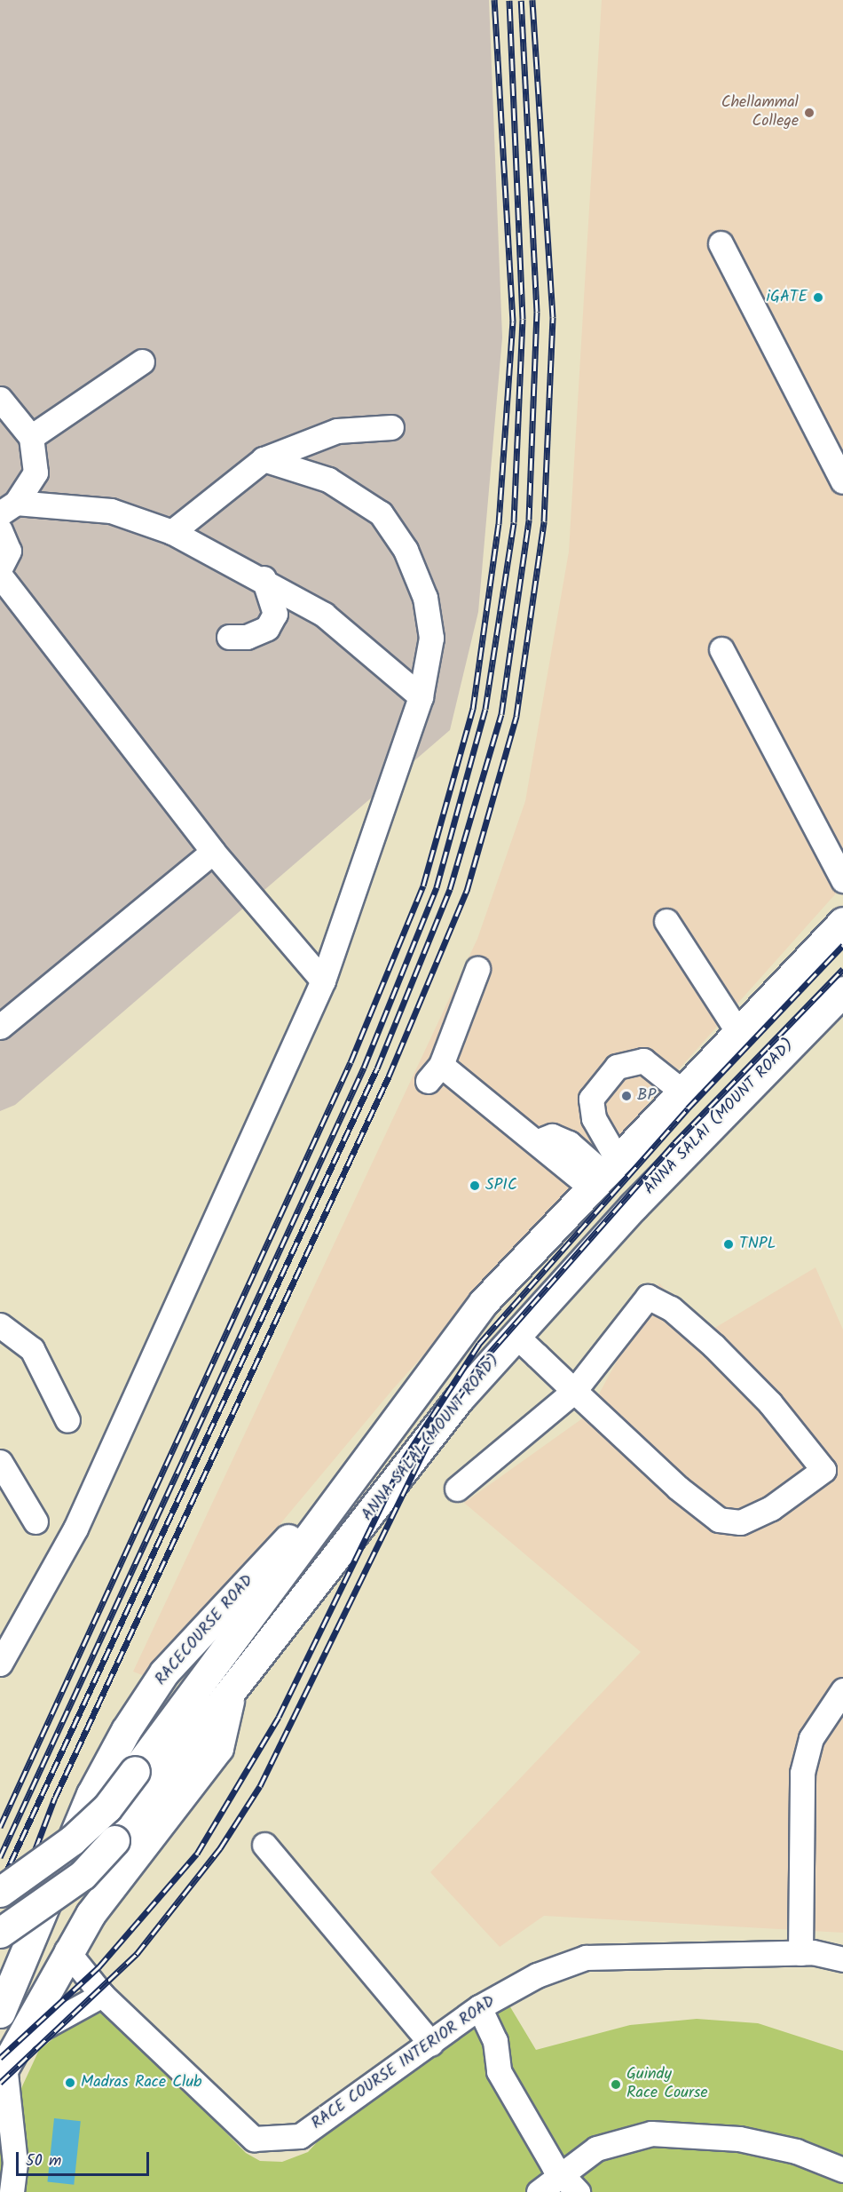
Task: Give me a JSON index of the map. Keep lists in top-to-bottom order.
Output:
{
  "streets": {
    "main road": ["ANNA SALAI (MOUNT ROAD)", "RACECOURSE ROAD"],
    "street": ["RACE COURSE INTERIOR ROAD"]
  },
  "places": [
    "Chellammal College",
    "iGATE",
    "BP",
    "SPIC",
    "TNPL",
    "Madras Race Club",
    "Guindy Race Course"
  ],
  "scale_bar": "50 m"
}
